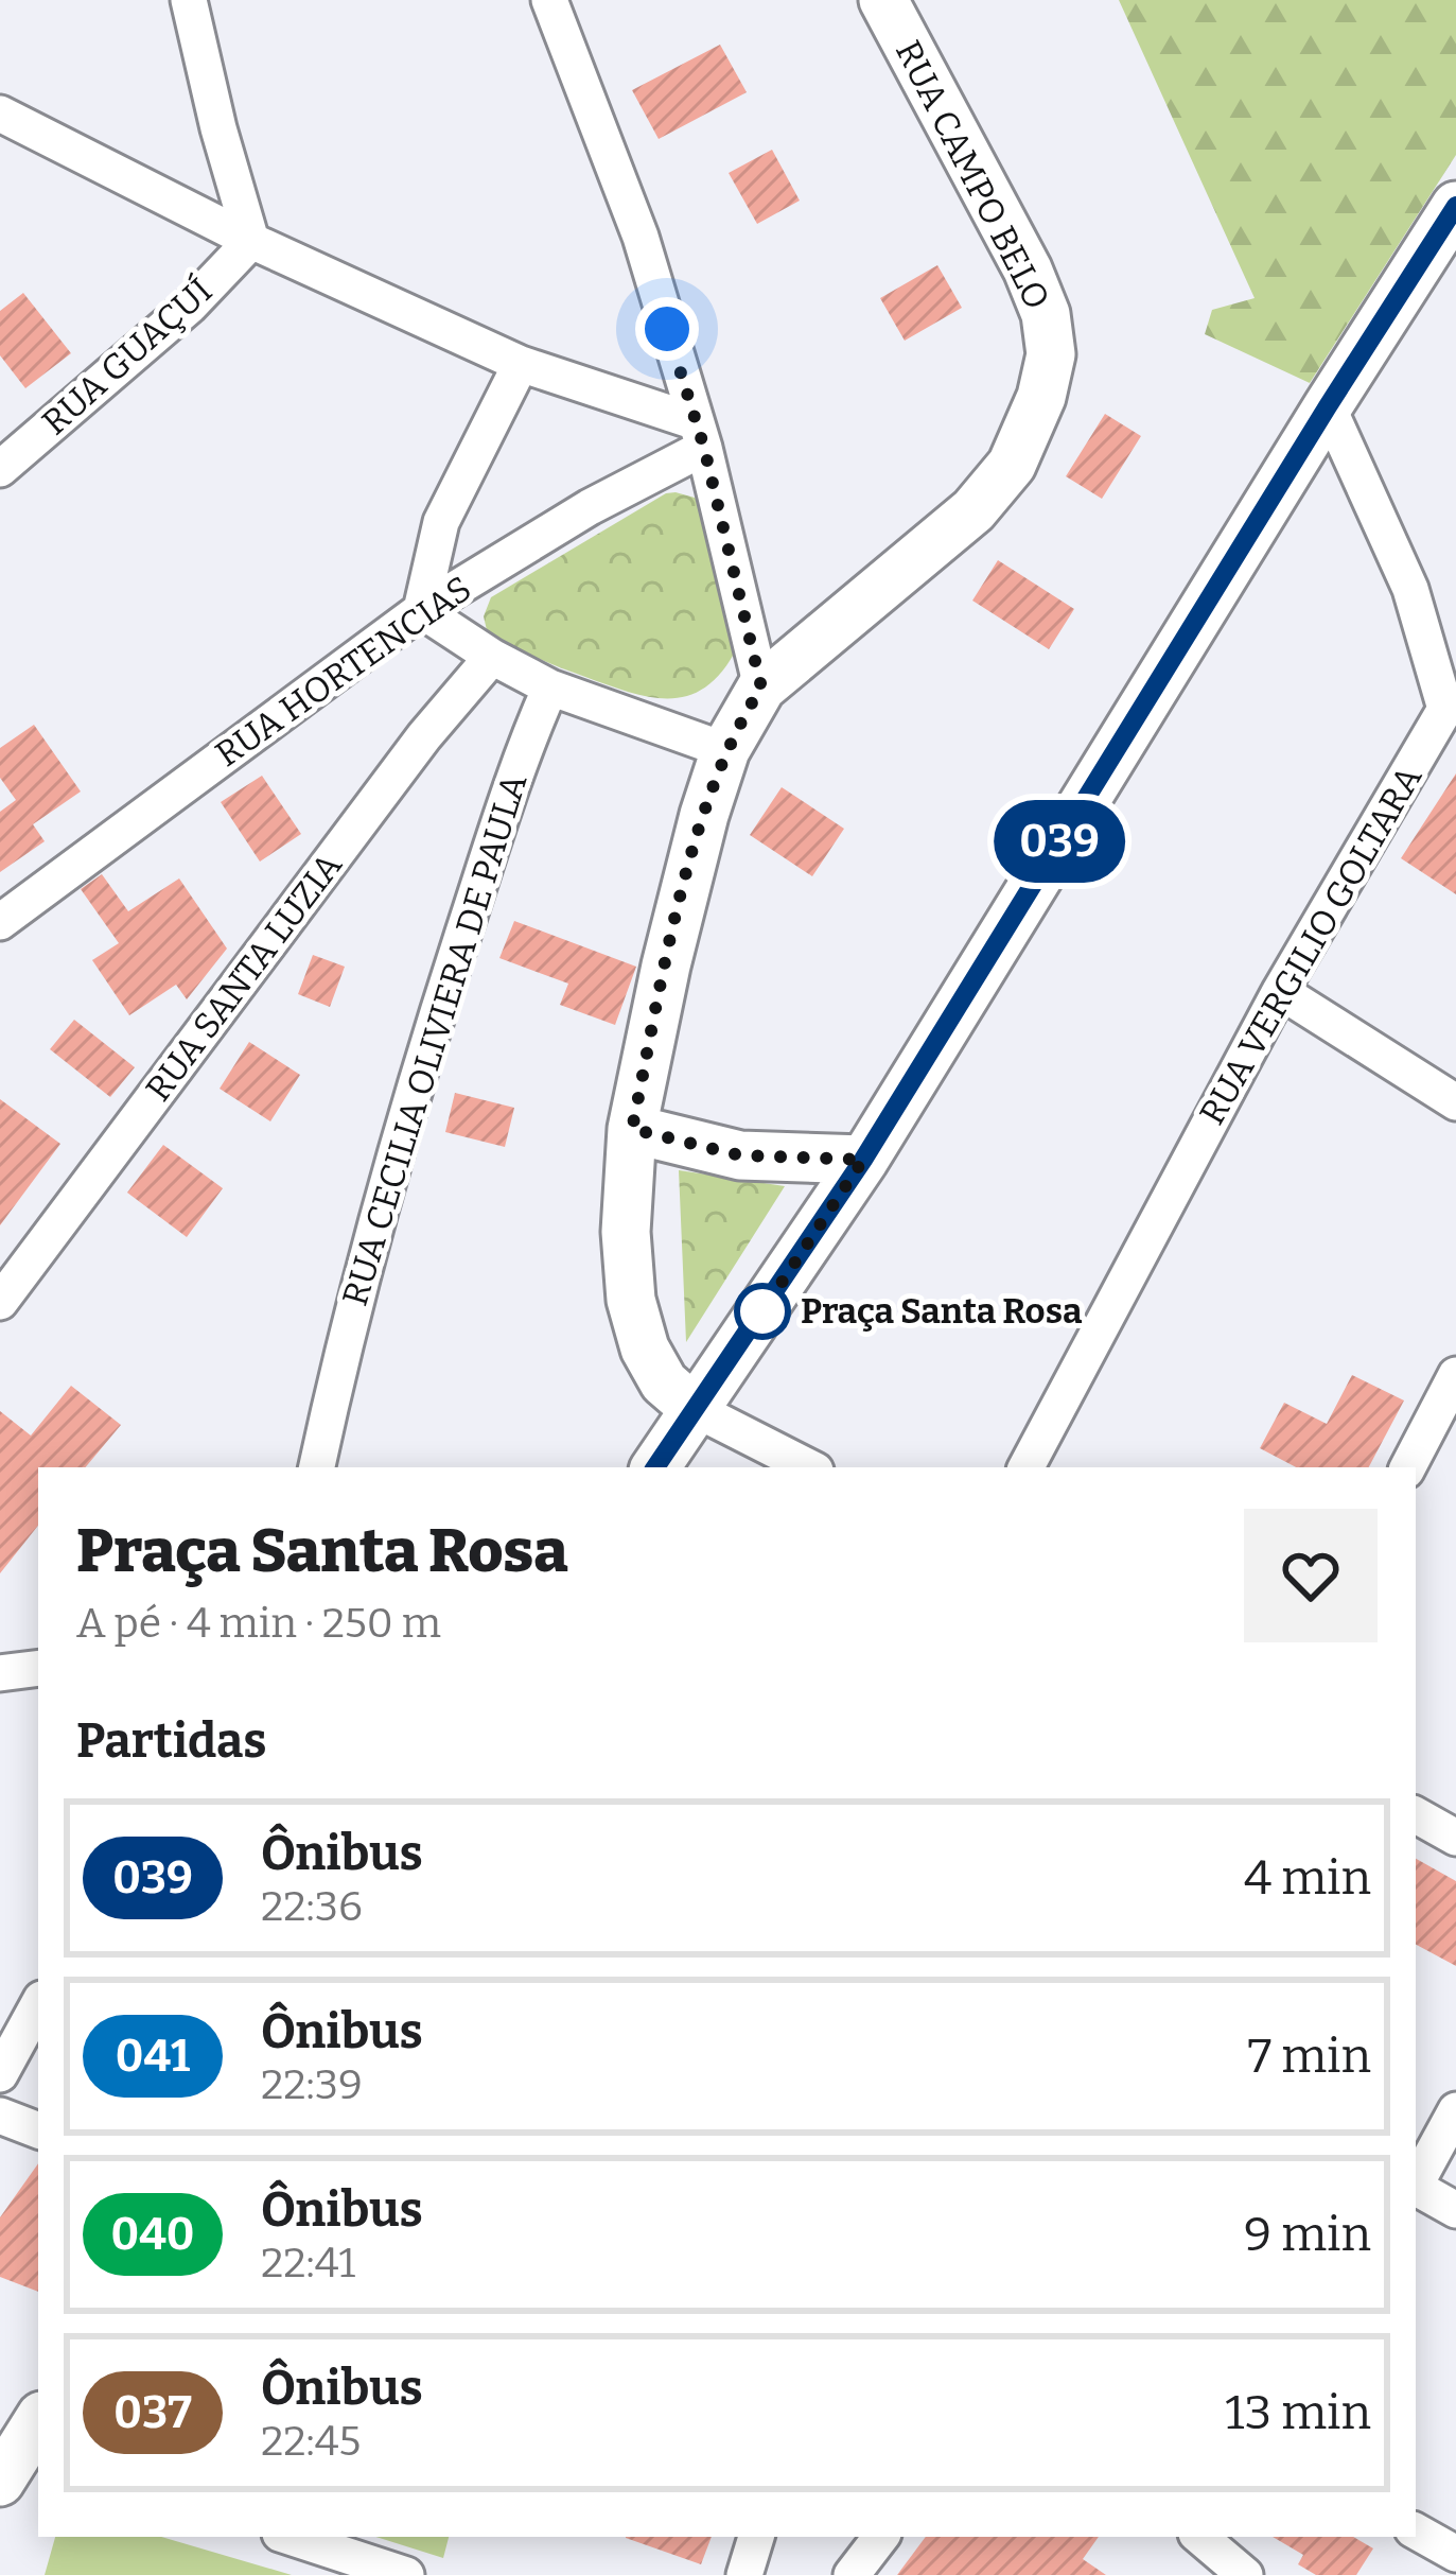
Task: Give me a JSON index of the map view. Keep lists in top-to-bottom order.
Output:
{
  "streets": {
    "street": [
      "RUA CAMPO BELO",
      "RUA GUAÇUÍ",
      "RUA HORTENCIAS",
      "RUA VERGILIO GOLTARA",
      "RUA SANTA LUZIA",
      "RUA CECILIA OLIVIERA DE PAULA"
    ]
  },
  "places": ["Praça Santa Rosa"],
  "lines": ["bus line 039"],
  "page": {
    "on_map": "039",
    "heading": [
      ["Praça Santa Rosa", "A pé · 4 min · 250 m"],
      "Partidas"
    ],
    "list": [
      {
        "mark": "039",
        "name": "Ônibus",
        "note": "22:36",
        "value": "4 min"
      },
      {
        "mark": "041",
        "name": "Ônibus",
        "note": "22:39",
        "value": "7 min"
      },
      {
        "mark": "040",
        "name": "Ônibus",
        "note": "22:41",
        "value": "9 min"
      },
      {
        "mark": "037",
        "name": "Ônibus",
        "note": "22:45",
        "value": "13 min"
      }
    ]
  }
}
